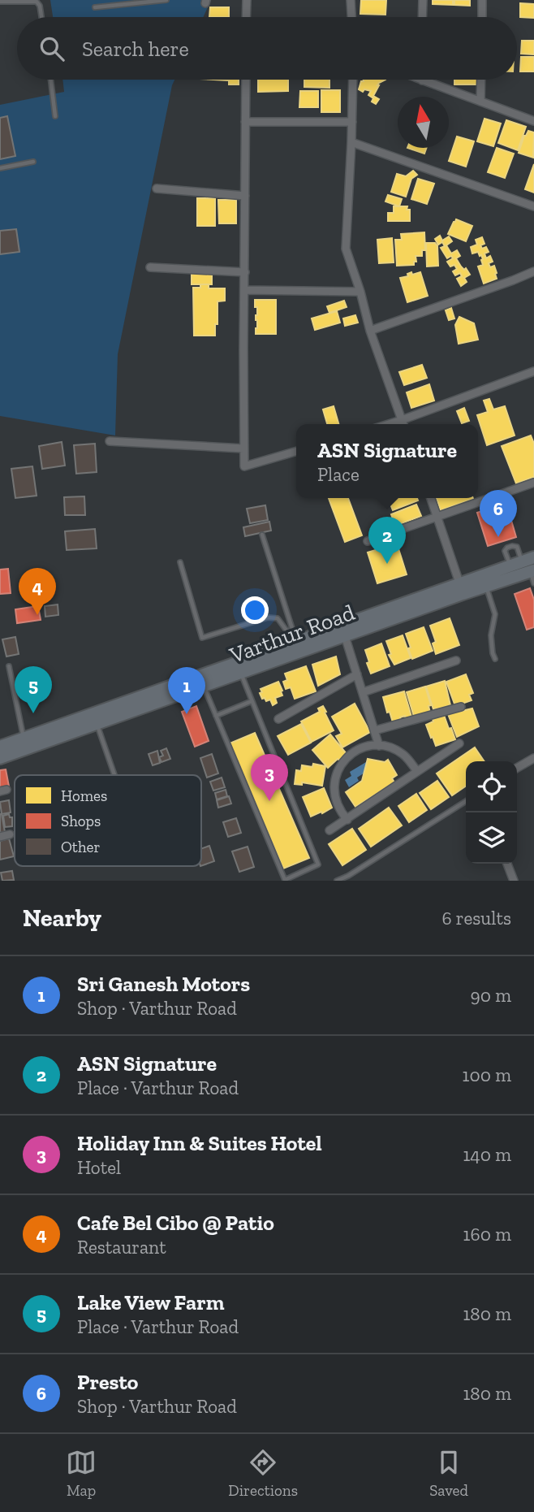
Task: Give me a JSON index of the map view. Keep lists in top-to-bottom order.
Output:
{
  "streets": {
    "main road": ["Varthur Road"]
  },
  "legend": ["Homes", "Shops", "Other"],
  "north": "top",
  "page": {
    "search": "Search here",
    "popup": ["ASN Signature", "Place"],
    "pins": [
      "6",
      "2",
      "4",
      "5",
      "1",
      "3"
    ],
    "heading": ["Nearby", "6 results"],
    "list": [
      {
        "mark": "1",
        "name": "Sri Ganesh Motors",
        "note": "Shop · Varthur Road",
        "value": "90 m"
      },
      {
        "mark": "2",
        "name": "ASN Signature",
        "note": "Place · Varthur Road",
        "value": "100 m"
      },
      {
        "mark": "3",
        "name": "Holiday Inn & Suites Hotel",
        "note": "Hotel",
        "value": "140 m"
      },
      {
        "mark": "4",
        "name": "Cafe Bel Cibo @ Patio",
        "note": "Restaurant",
        "value": "160 m"
      },
      {
        "mark": "5",
        "name": "Lake View Farm",
        "note": "Place · Varthur Road",
        "value": "180 m"
      },
      {
        "mark": "6",
        "name": "Presto",
        "note": "Shop · Varthur Road",
        "value": "180 m"
      }
    ],
    "nav": ["Map", "Directions", "Saved"]
  }
}
